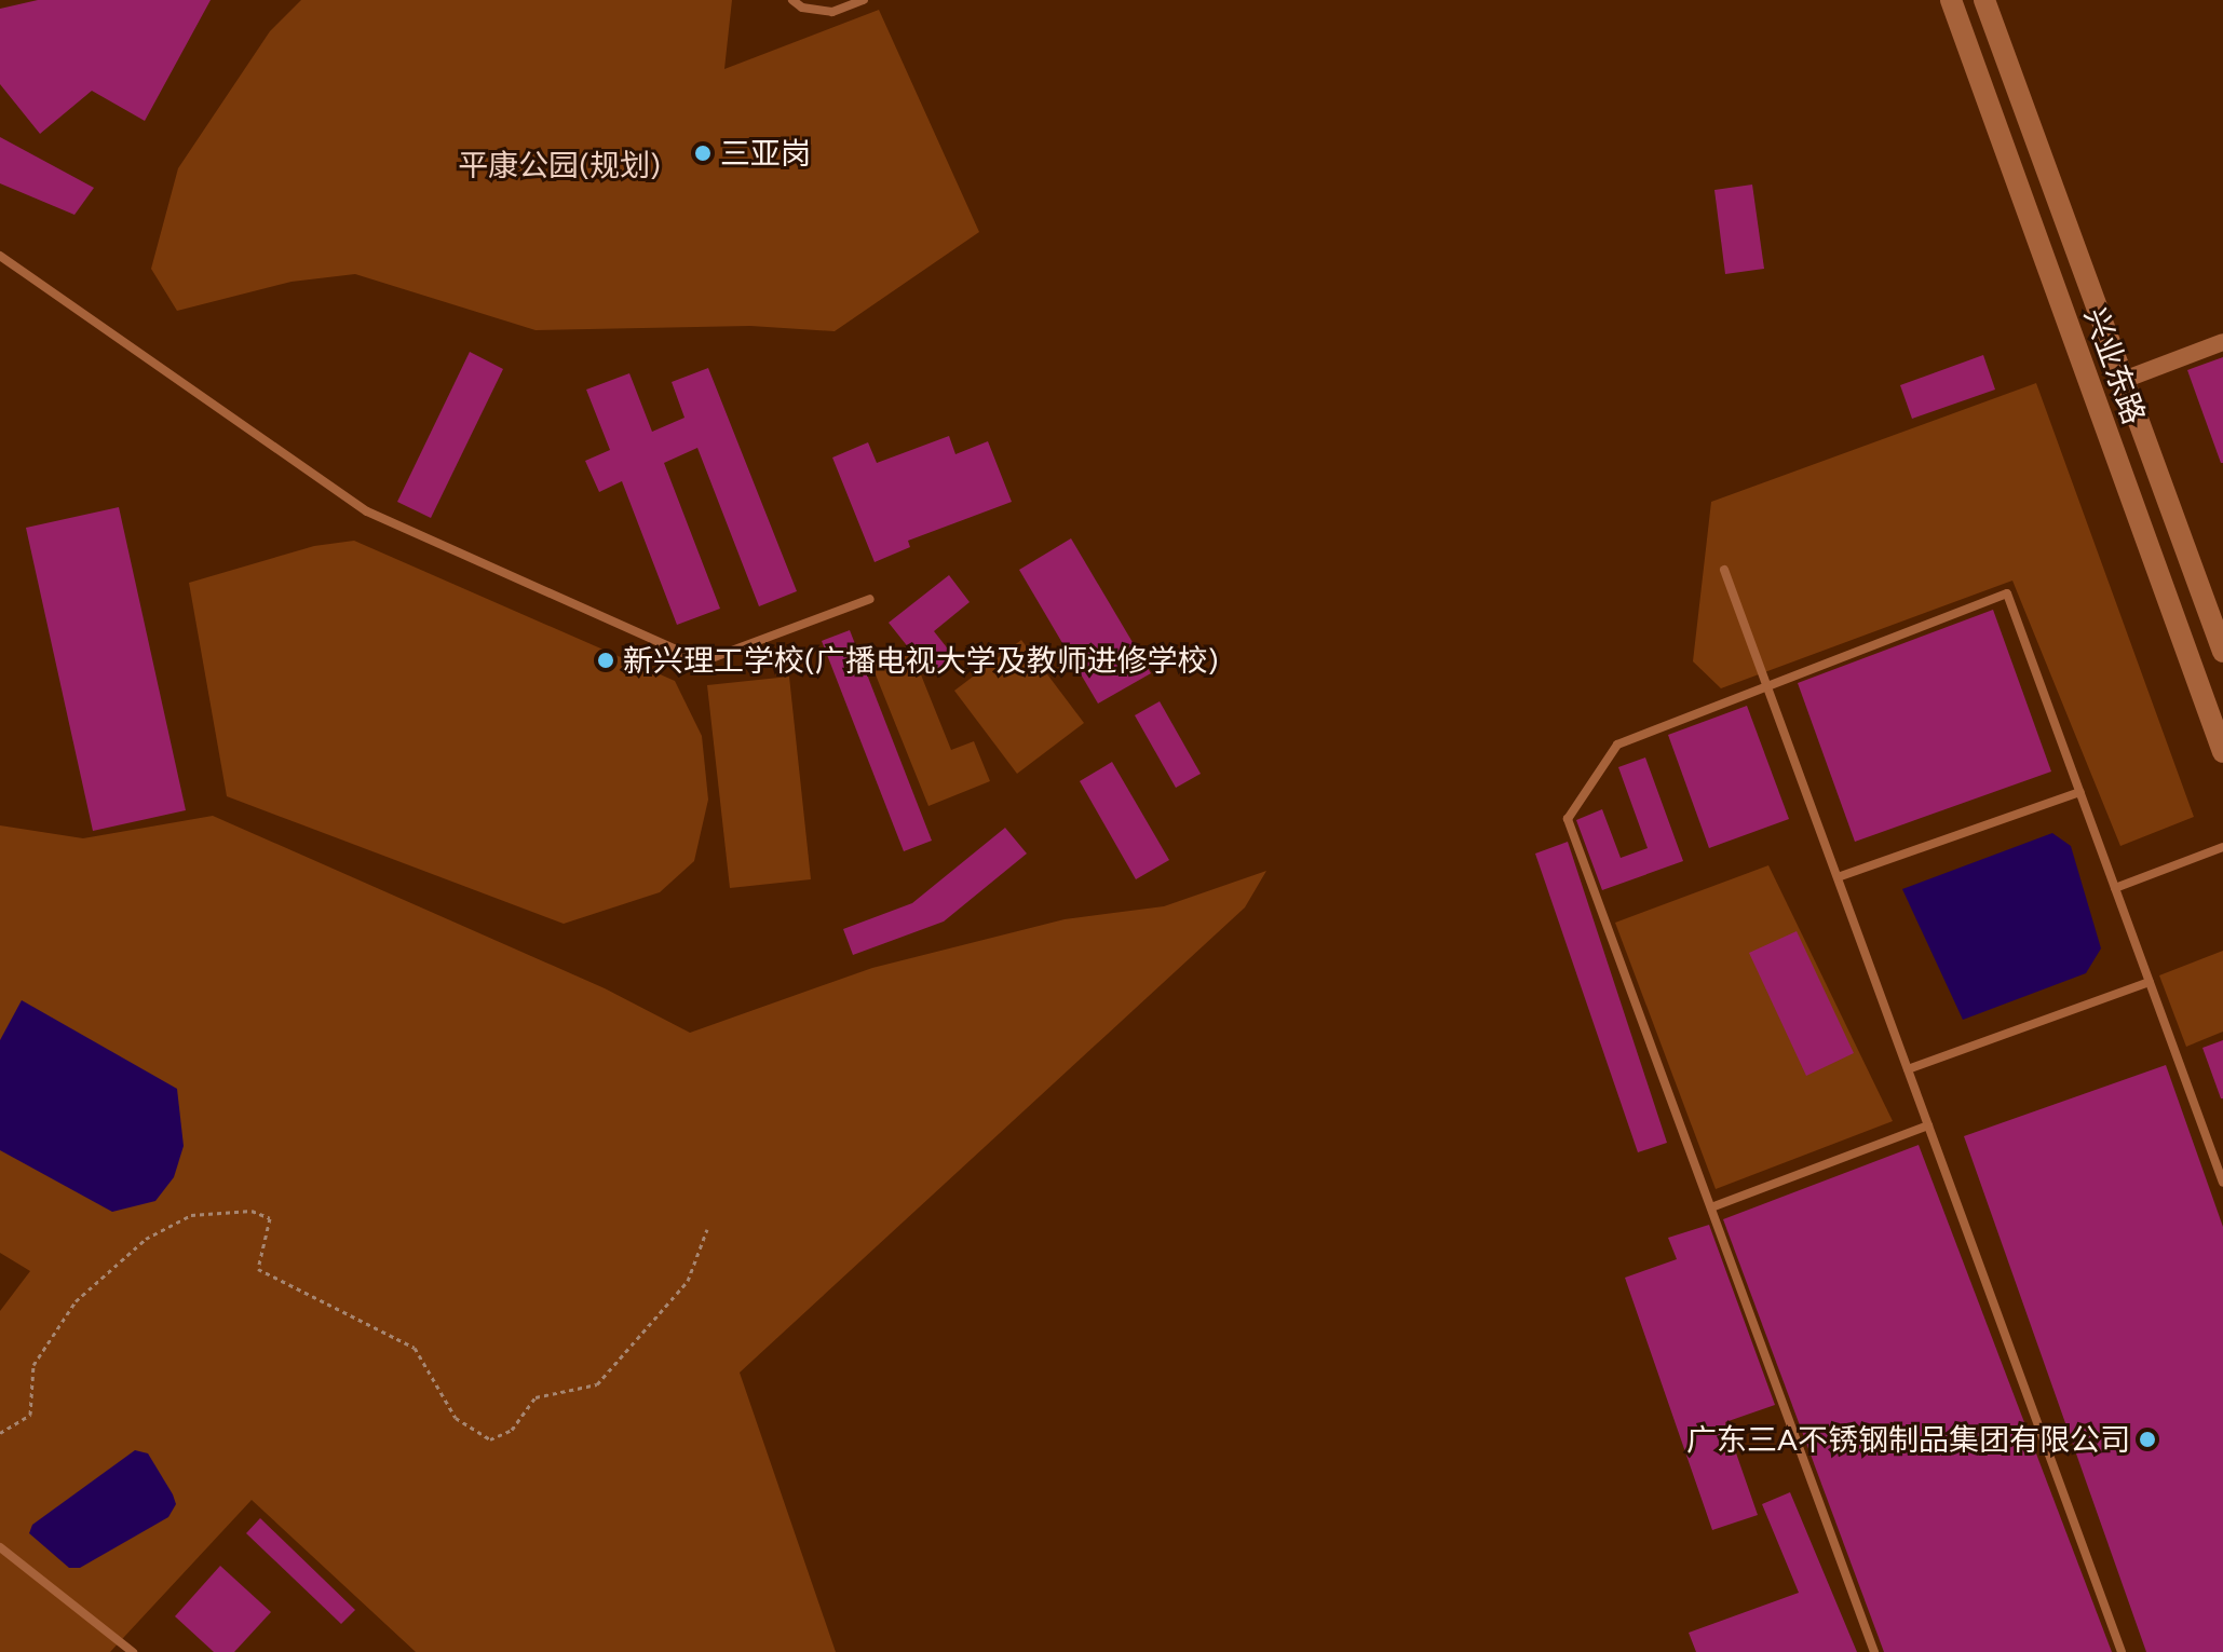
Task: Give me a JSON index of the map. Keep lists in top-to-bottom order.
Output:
{
  "streets": {
    "street": ["兴业东路"]
  },
  "parks": ["平康公园(规划)"],
  "places": ["三亚岗", "新兴理工学校(广播电视大学及教师进修学校)", "广东三A不锈钢制品集团有限公司"]
}
